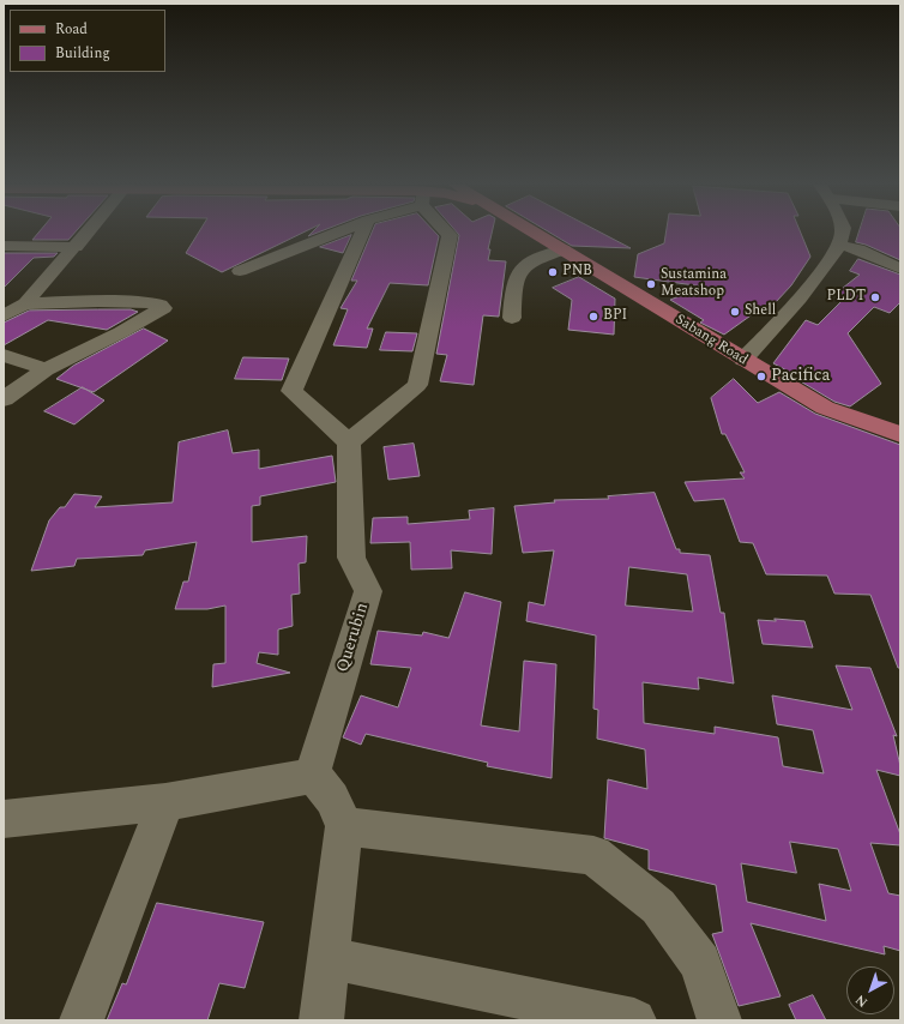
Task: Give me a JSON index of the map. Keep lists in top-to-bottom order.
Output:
{
  "streets": {
    "main road": ["Sabang Road"],
    "street": ["Querubin"]
  },
  "places": [
    "PNB",
    "Sustamina Meatshop",
    "PLDT",
    "Shell",
    "BPI",
    "Pacifica"
  ],
  "legend": ["Road", "Building"],
  "north": "bottom left"
}
